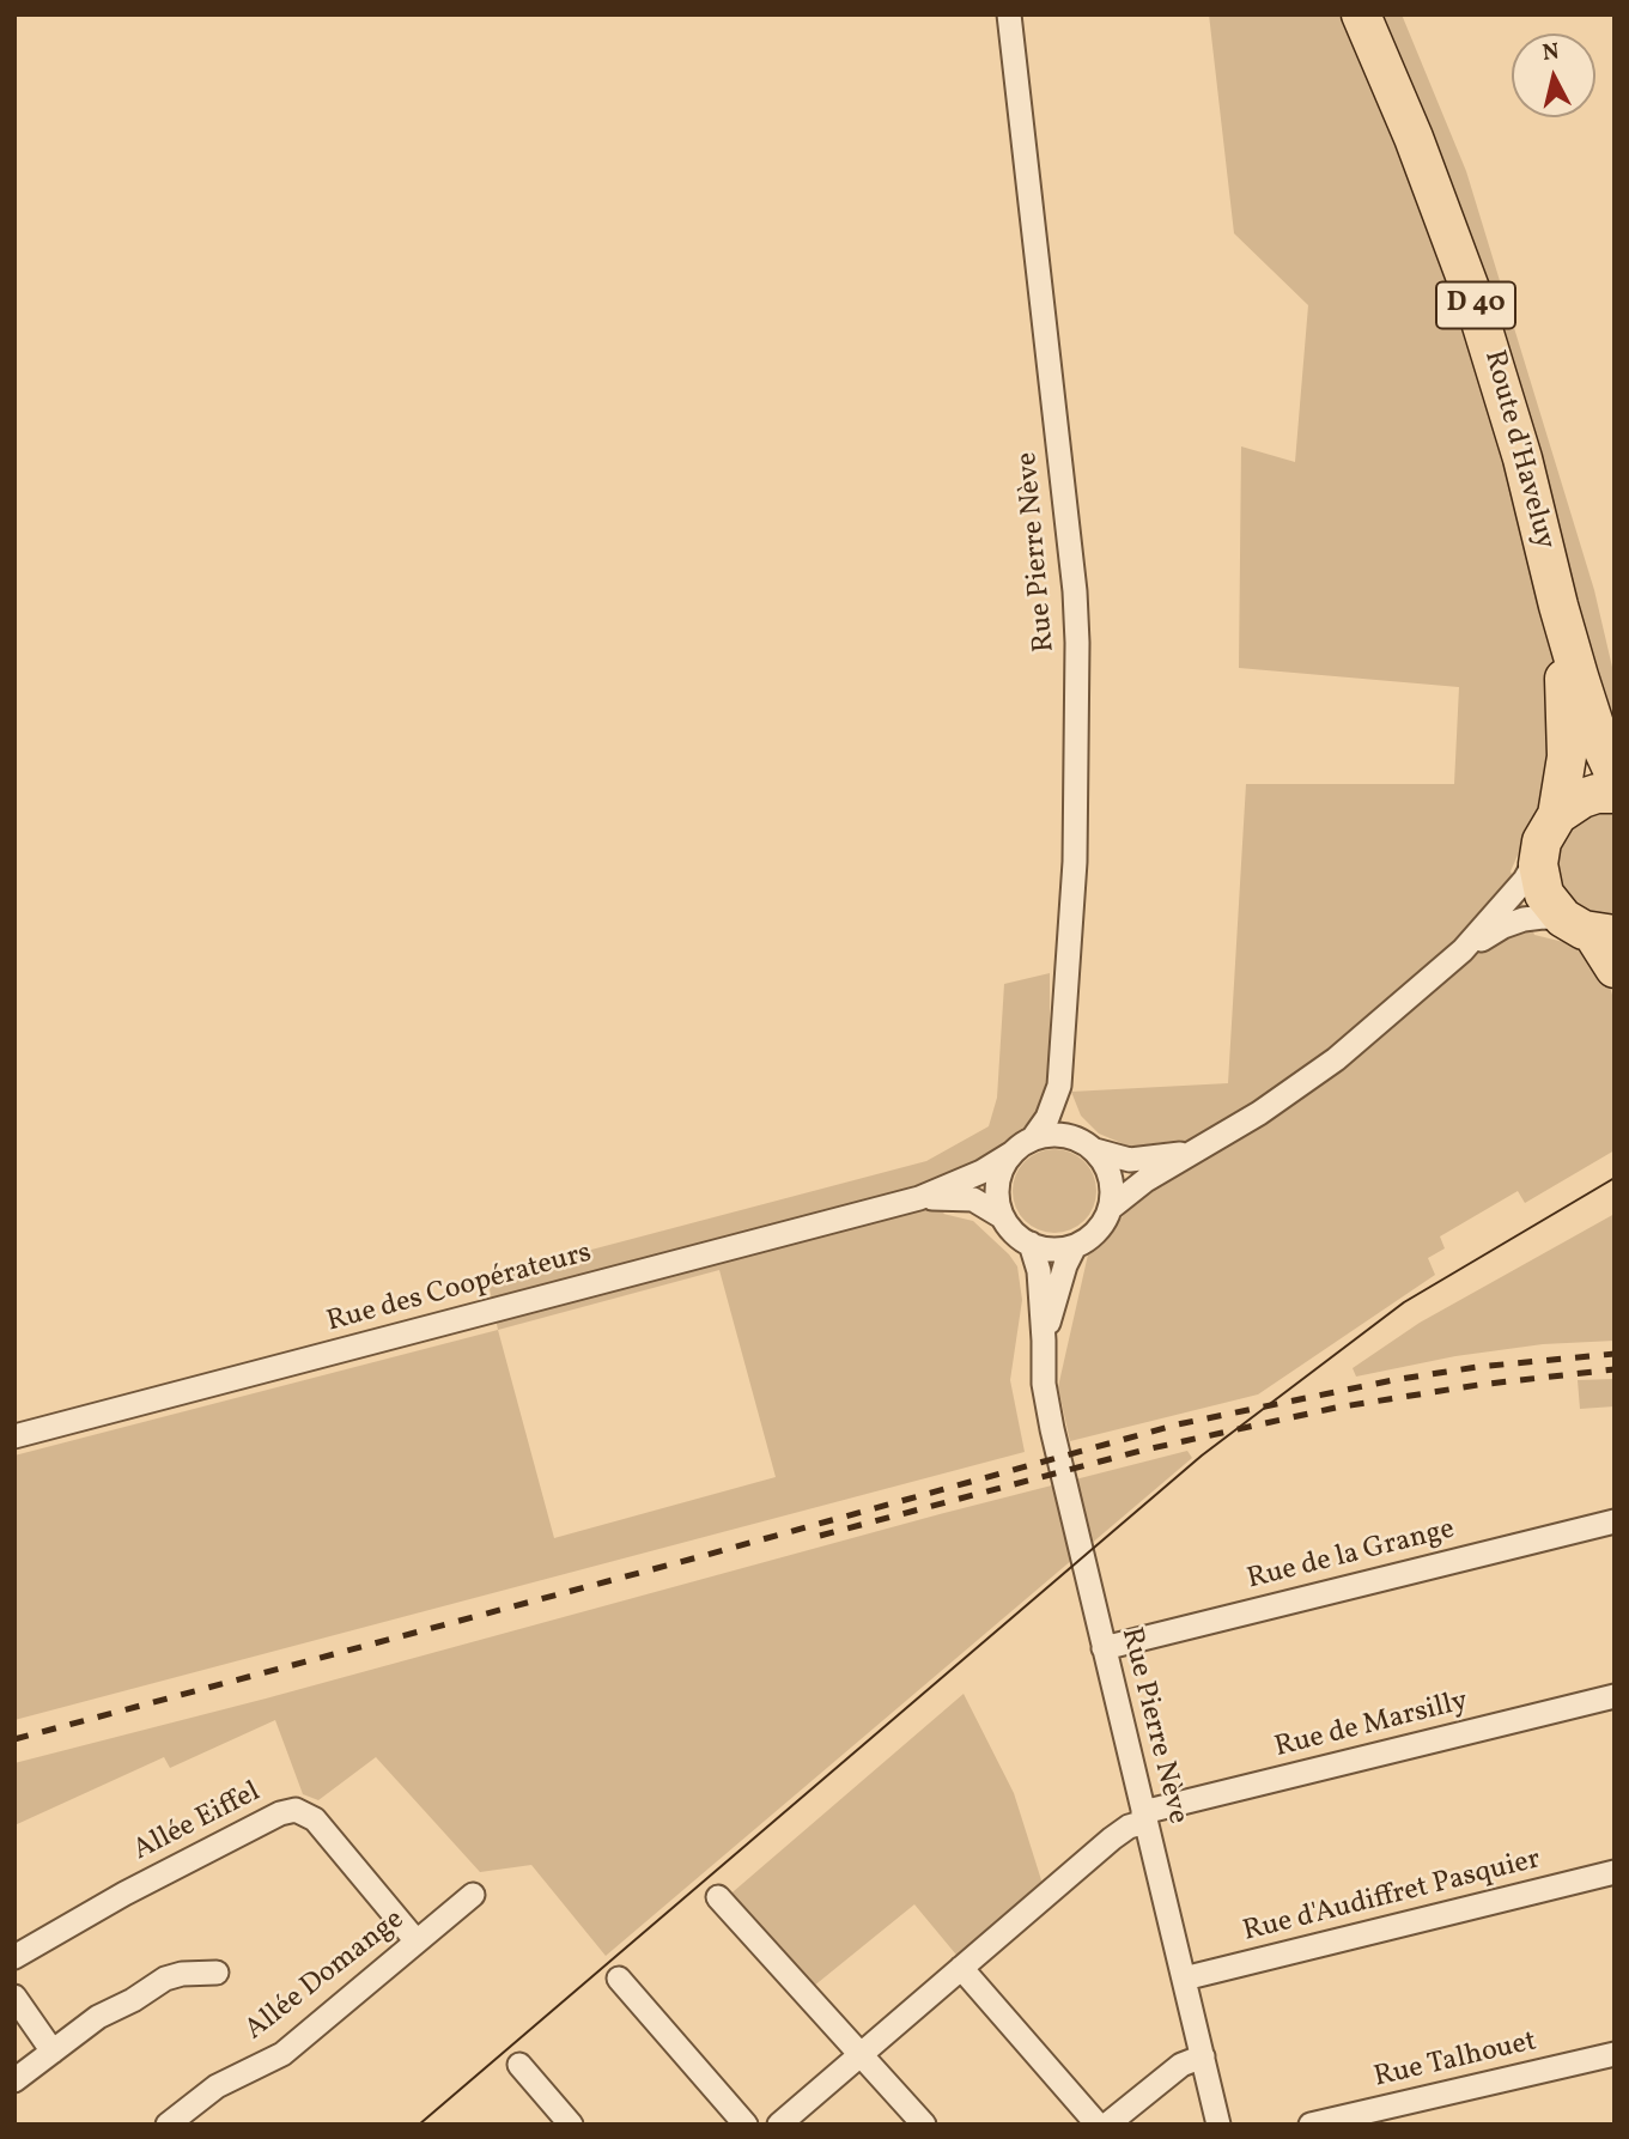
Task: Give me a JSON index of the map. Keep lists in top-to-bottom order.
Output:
{
  "streets": {
    "main road": ["D 40", "Route d'Haveluy"],
    "street": [
      "Rue Pierre Nève",
      "Rue des Coopérateurs",
      "Rue de la Grange",
      "Rue de Marsilly",
      "Allée Eiffel",
      "Rue d'Audiffret Pasquier",
      "Allée Domange",
      "Rue Talhouet"
    ]
  },
  "crossings": [
    ["Rue Pierre Nève", "Rue des Coopérateurs"],
    ["Rue Pierre Nève", "Rue de la Grange"],
    ["Rue Pierre Nève", "Rue de Marsilly"],
    ["Rue Pierre Nève", "Rue d'Audiffret Pasquier"],
    ["Allée Eiffel", "Allée Domange"]
  ],
  "north": "top"
}
